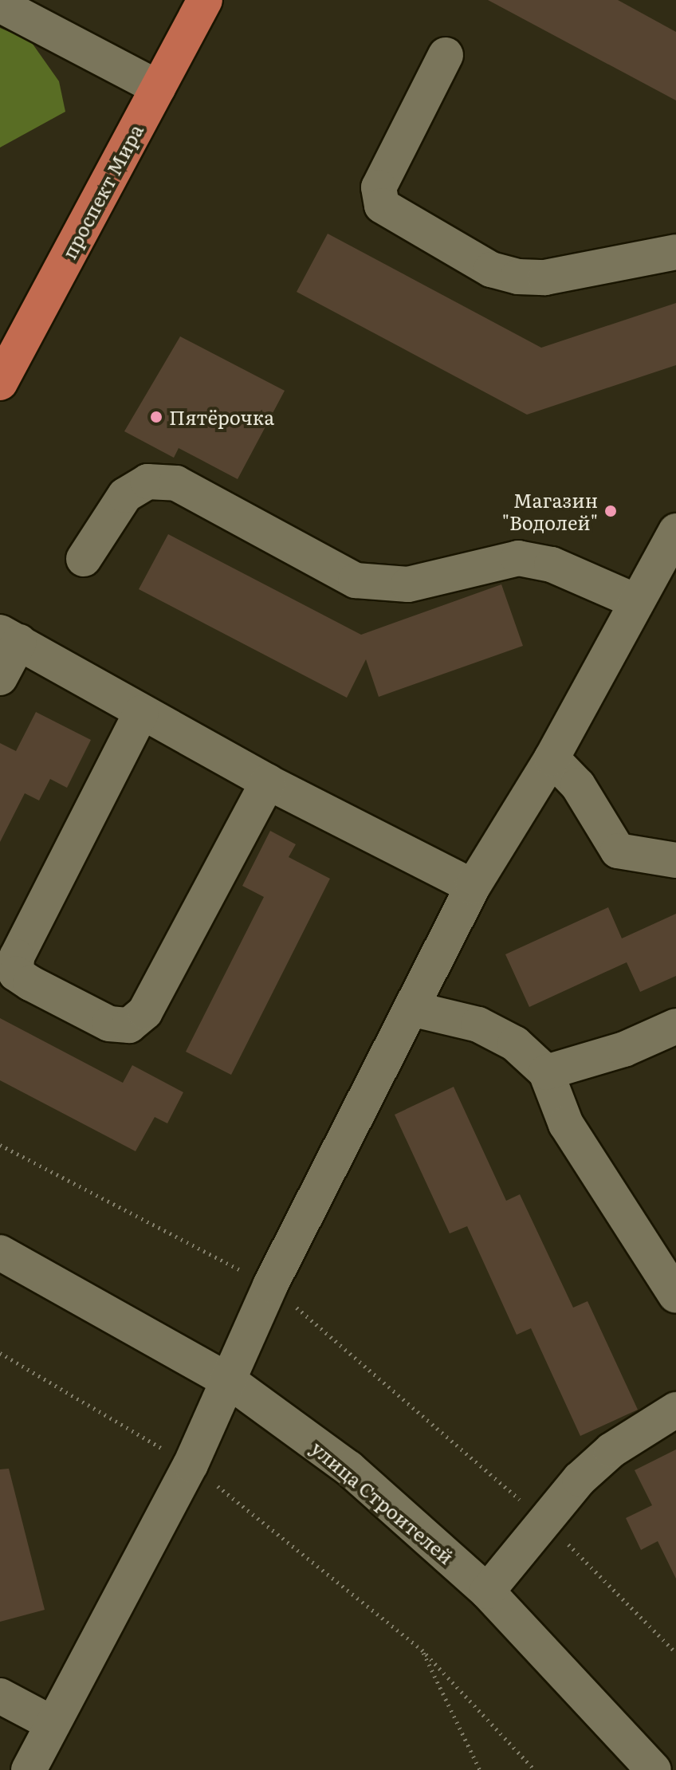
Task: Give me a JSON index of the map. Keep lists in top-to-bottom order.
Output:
{
  "streets": {
    "main road": ["проспект Мира"],
    "street": ["улица Строителей"]
  },
  "places": ["Пятёрочка", "Магазин \"Водолей\""]
}
